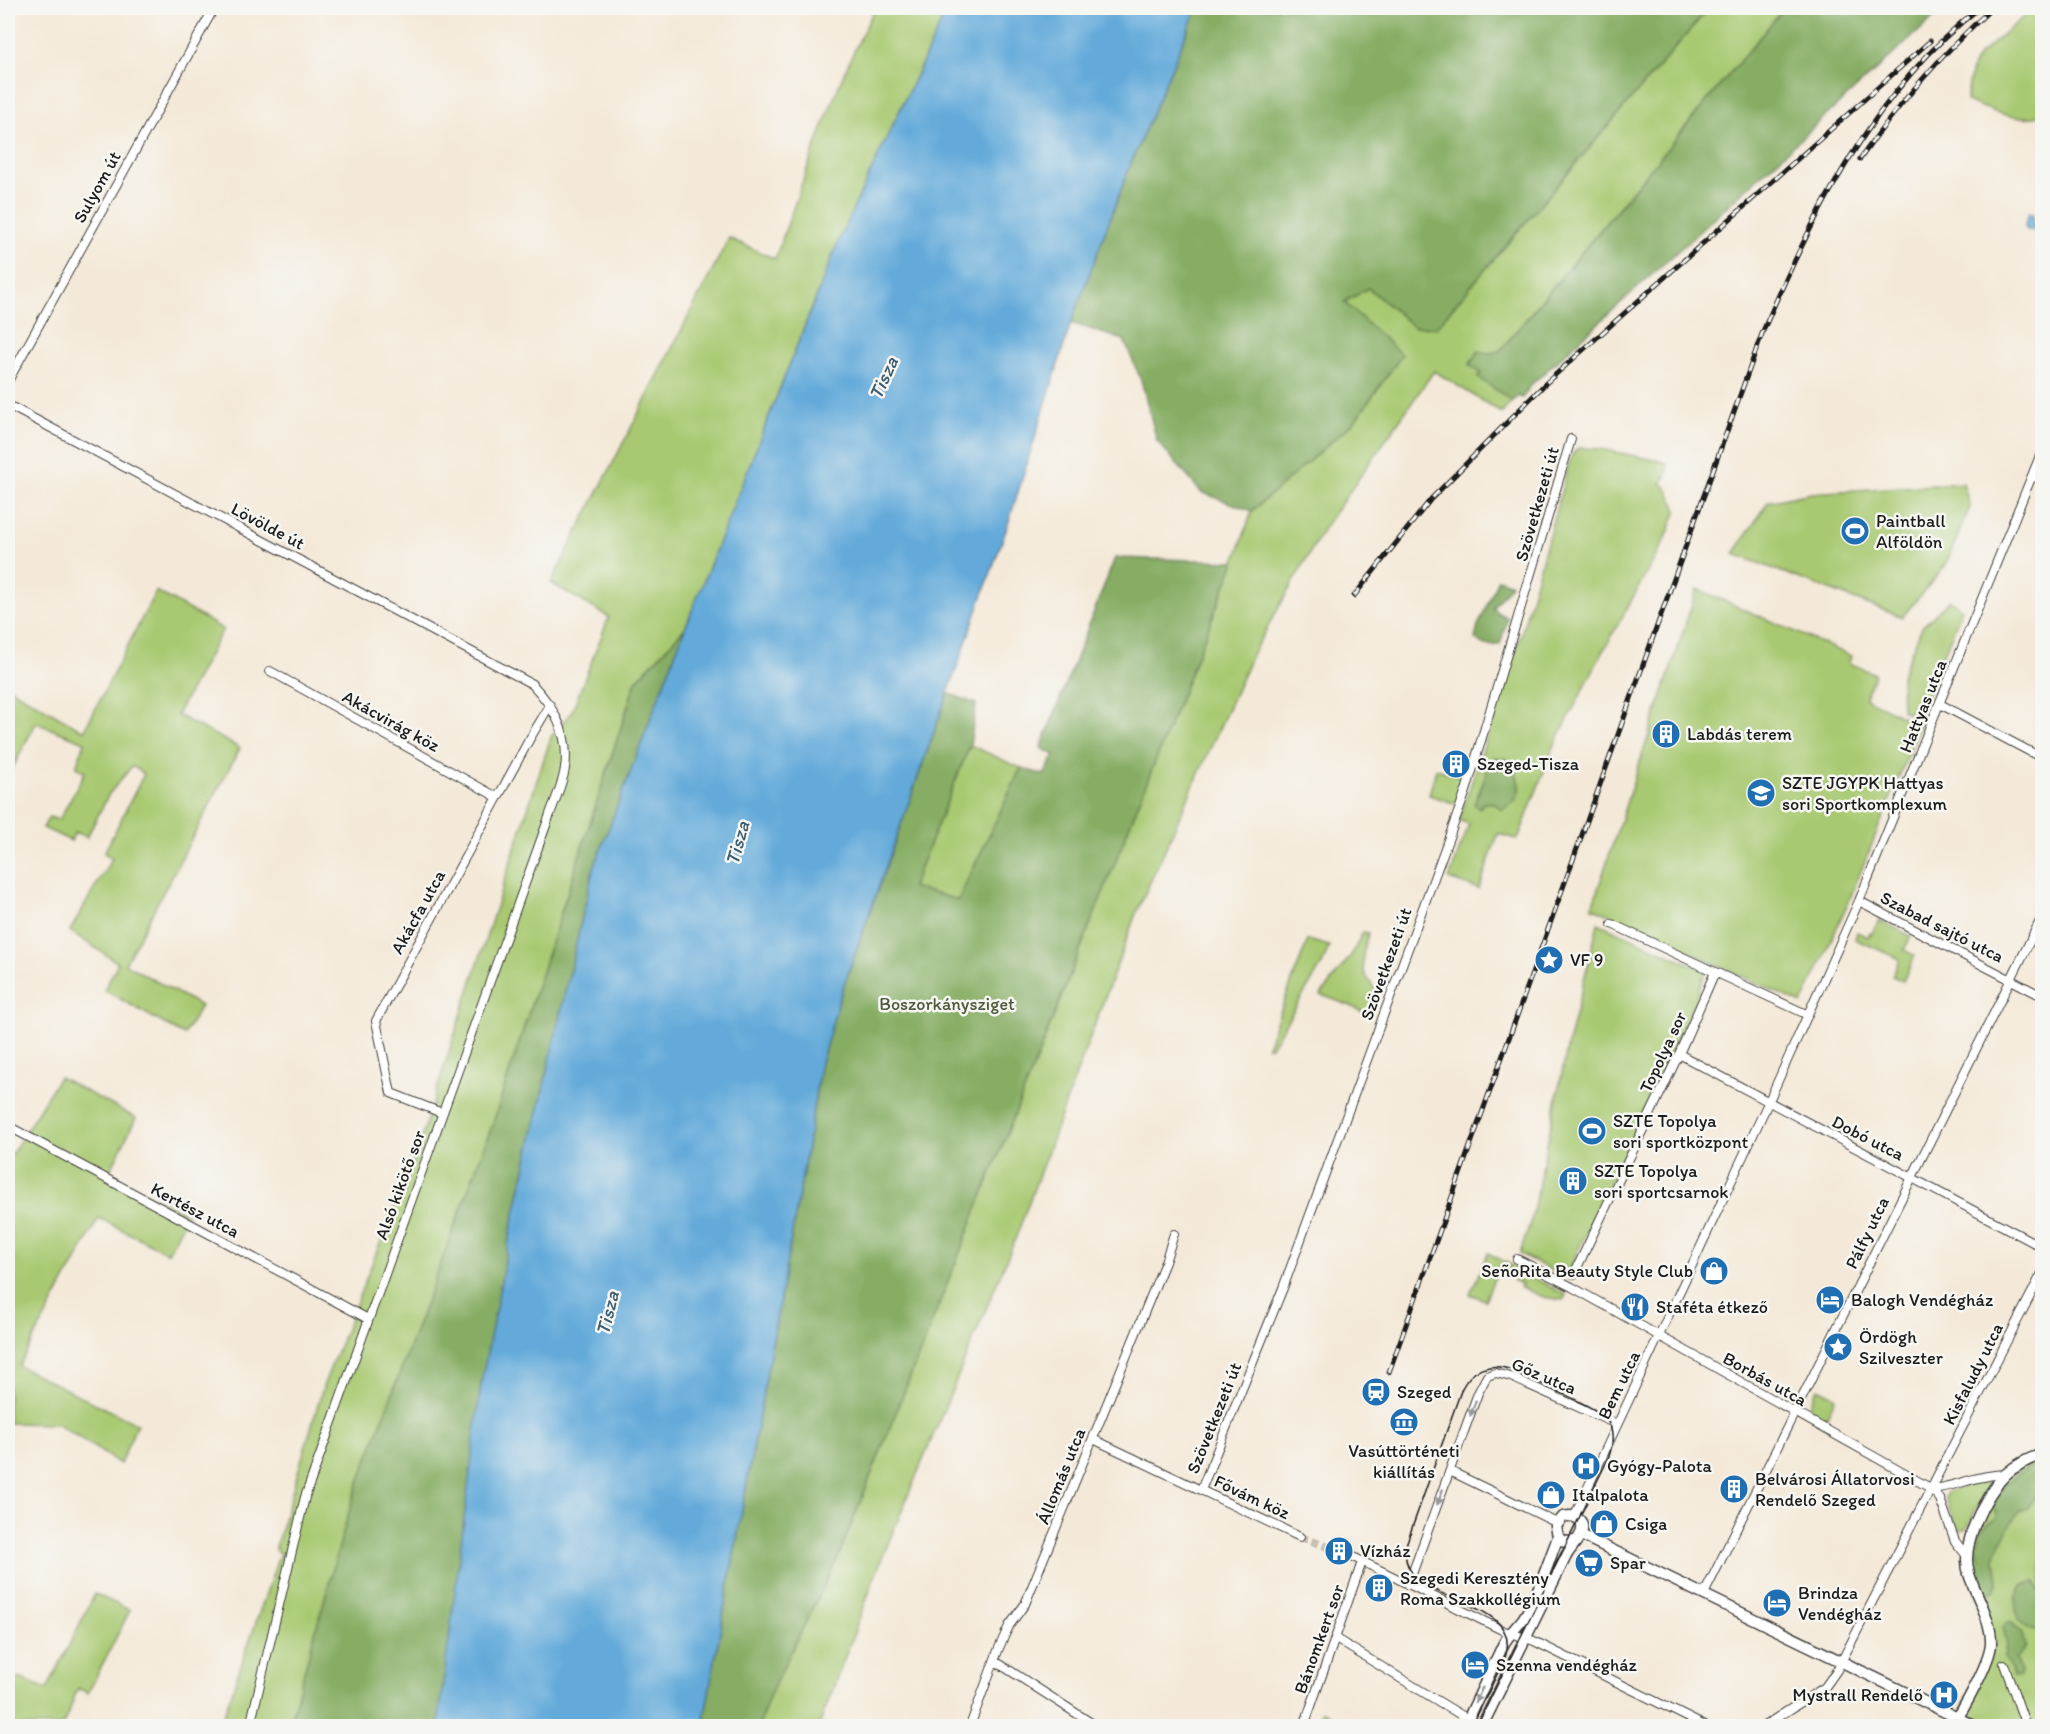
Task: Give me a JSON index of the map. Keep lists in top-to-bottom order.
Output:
{
  "streets": {
    "street": [
      "Sulyom út",
      "Szövetkezeti út",
      "Lövölde út",
      "Hattyas utca",
      "Akácvirág köz",
      "Akácfa utca",
      "Szabad sajtó utca",
      "Topolya sor",
      "Dobó utca",
      "Alsó kikötő sor",
      "Kertész utca",
      "Pálfy utca",
      "Kisfaludy utca",
      "Gőz utca",
      "Borbás utca",
      "Bem utca",
      "Állomás utca",
      "Fővám köz",
      "Bánomkert sor"
    ]
  },
  "crossings": [
    ["Szövetkezeti út", "Fővám köz"],
    ["Lövölde út", "Alsó kikötő sor"],
    ["Hattyas utca", "Szabad sajtó utca"],
    ["Hattyas utca", "Dobó utca"],
    ["Hattyas utca", "Bem utca"],
    ["Akácvirág köz", "Akácfa utca"],
    ["Akácfa utca", "Alsó kikötő sor"],
    ["Szabad sajtó utca", "Pálfy utca"],
    ["Topolya sor", "Dobó utca"],
    ["Dobó utca", "Pálfy utca"],
    ["Dobó utca", "Bem utca"],
    ["Alsó kikötő sor", "Kertész utca"],
    ["Pálfy utca", "Borbás utca"],
    ["Kisfaludy utca", "Borbás utca"],
    ["Gőz utca", "Bem utca"],
    ["Borbás utca", "Bem utca"],
    ["Állomás utca", "Fővám köz"]
  ],
  "water": ["Tisza"],
  "parks": ["Boszorkánysziget"],
  "places": {
    "sports": ["Paintball Alföldön", "SZTE Topolya sori sportközpont"],
    "building": [
      "Labdás terem",
      "Szeged-Tisza",
      "SZTE Topolya sori sportcsarnok",
      "Belvárosi Állatorvosi Rendelő Szeged",
      "Vízház",
      "Szegedi Keresztény Roma Szakkollégium"
    ],
    "school or university": ["SZTE JGYPK Hattyas sori Sportkomplexum"],
    "place": ["VF 9", "Ördögh Szilveszter"],
    "shop": ["SeñoRita Beauty Style Club", "Italpalota", "Csiga"],
    "hotel": ["Balogh Vendégház", "Brindza Vendégház", "Szenna vendégház"],
    "restaurant": ["Staféta étkező"],
    "station": ["Szeged"],
    "museum": ["Vasúttörténeti kiállítás"],
    "hospital": ["Gyógy-Palota", "Mystrall Rendelő"],
    "supermarket": ["Spar"]
  }
}
